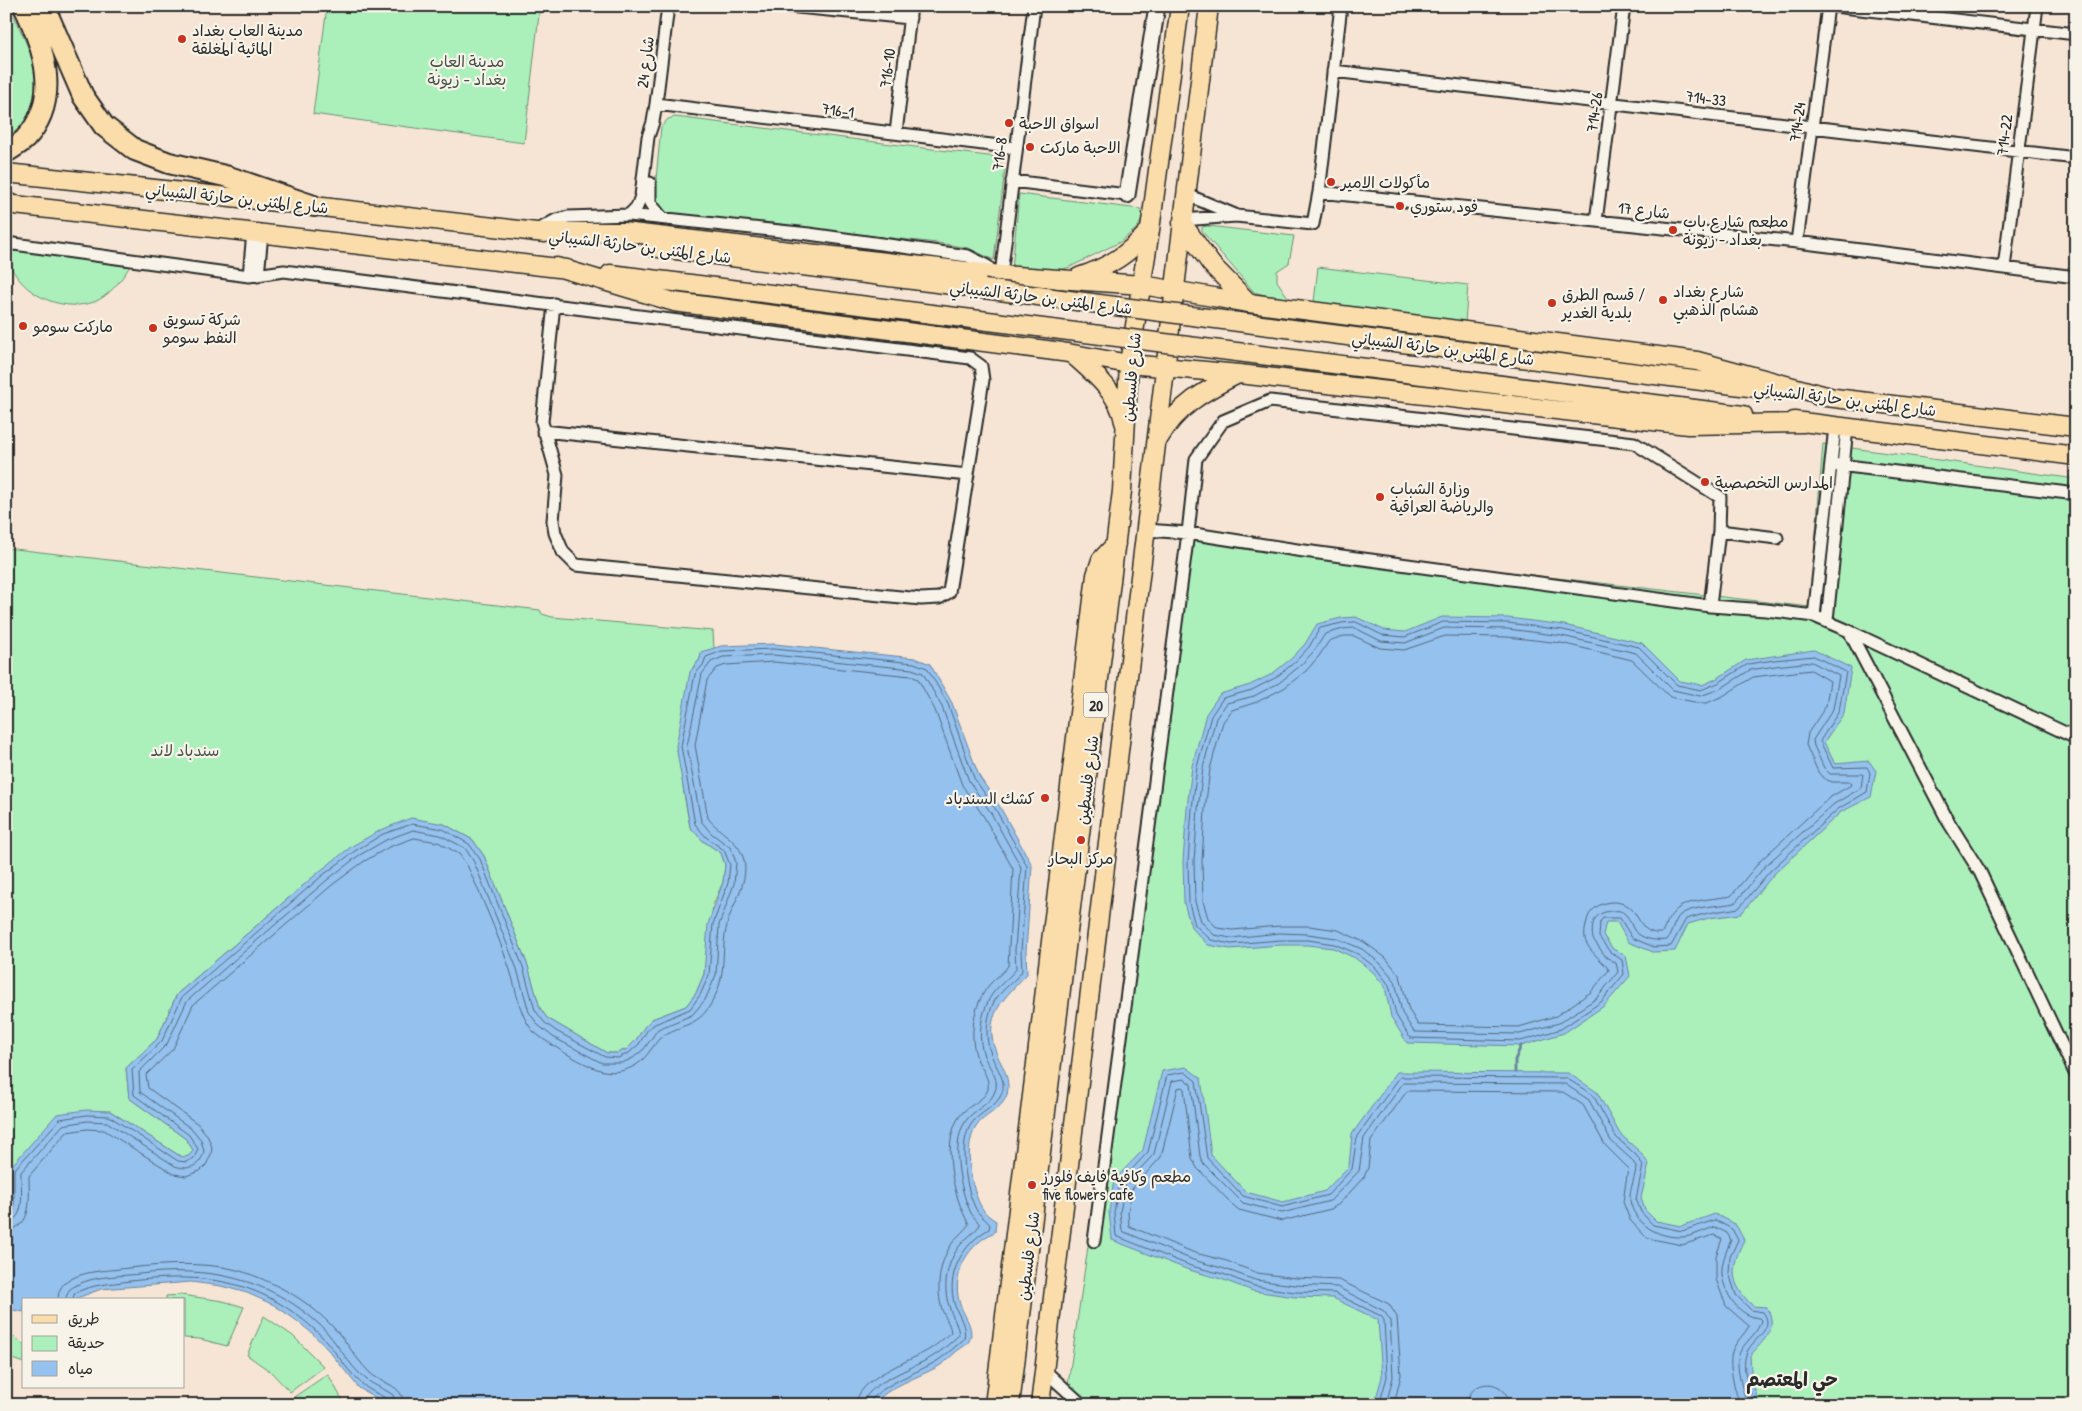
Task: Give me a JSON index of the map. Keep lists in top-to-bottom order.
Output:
{
  "streets": {
    "main road": ["شارع المثنى بن حارثة الشيباني", "شارع فلسطين", "20"],
    "street": [
      "شارع 24",
      "716-10",
      "714-33",
      "716-1",
      "714-26",
      "714-24",
      "714-22",
      "716-8",
      "شارع 17"
    ]
  },
  "crossings": [
    ["شارع 24", "716-1"],
    ["716-10", "716-1"],
    ["714-33", "714-26"],
    ["714-33", "714-24"],
    ["714-33", "714-22"],
    ["716-1", "716-8"],
    ["714-26", "شارع 17"],
    ["714-24", "شارع 17"],
    ["714-22", "شارع 17"]
  ],
  "districts": ["حي المعتصم"],
  "parks": ["مدينة العاب بغداد - زيونة", "سندباد لاند"],
  "places": [
    "مدينة العاب بغداد المائية المغلقة",
    "اسواق الاحبة",
    "الاحبة ماركت",
    "مأكولات الامير",
    "فود ستوري",
    "مطعم شارع باب بغداد - زيونة",
    "شارع بغداد هشام الذهبي",
    "قسم الطرق / بلدية الغدير",
    "ماركت سومو",
    "شركة تسويق النفط سومو",
    "المدارس التخصصية",
    "وزارة الشباب والرياضة العراقية",
    "كشك السندباد",
    "مركز البحار",
    "مطعم وكافية فايف فلورز five flowers cafe"
  ],
  "legend": ["طريق", "حديقة", "مياه"]
}
